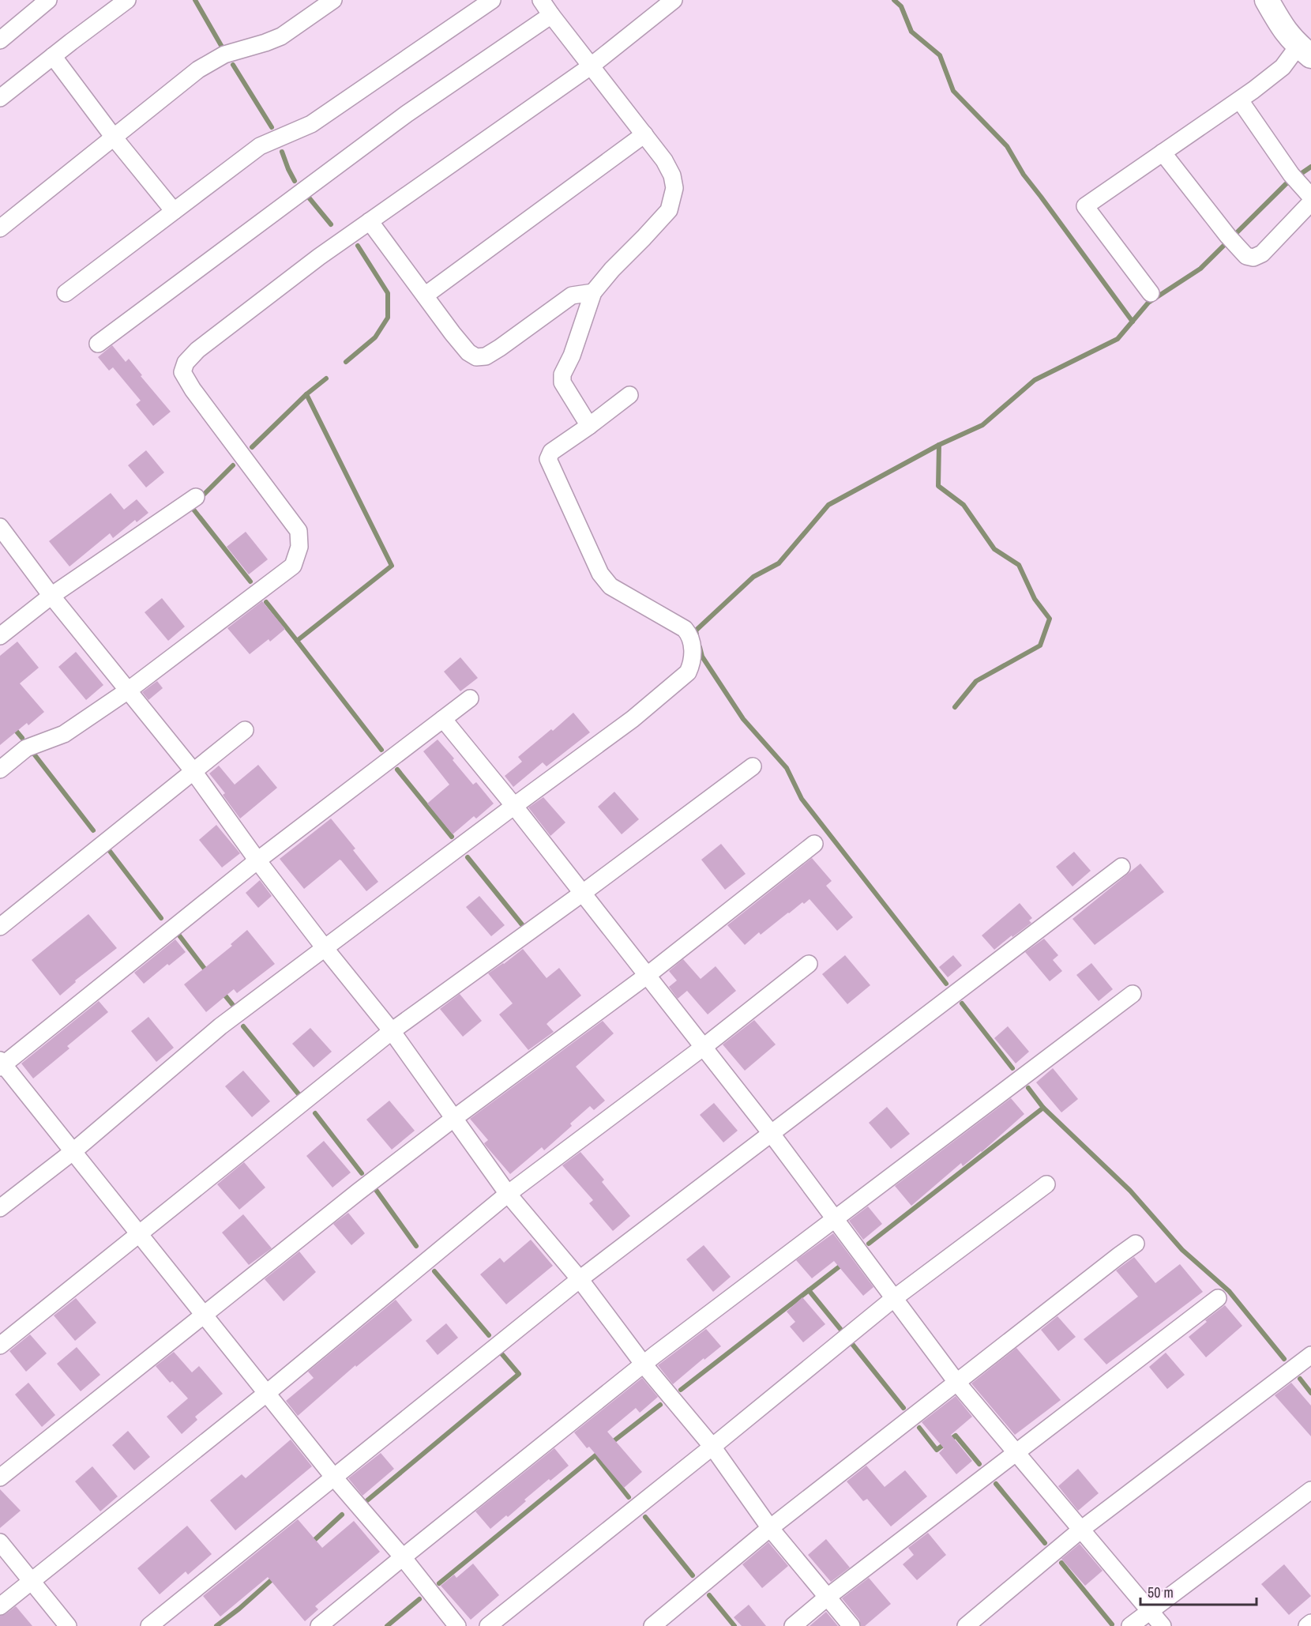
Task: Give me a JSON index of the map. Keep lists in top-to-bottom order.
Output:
{
  "scale_bar": "50 m"
}
